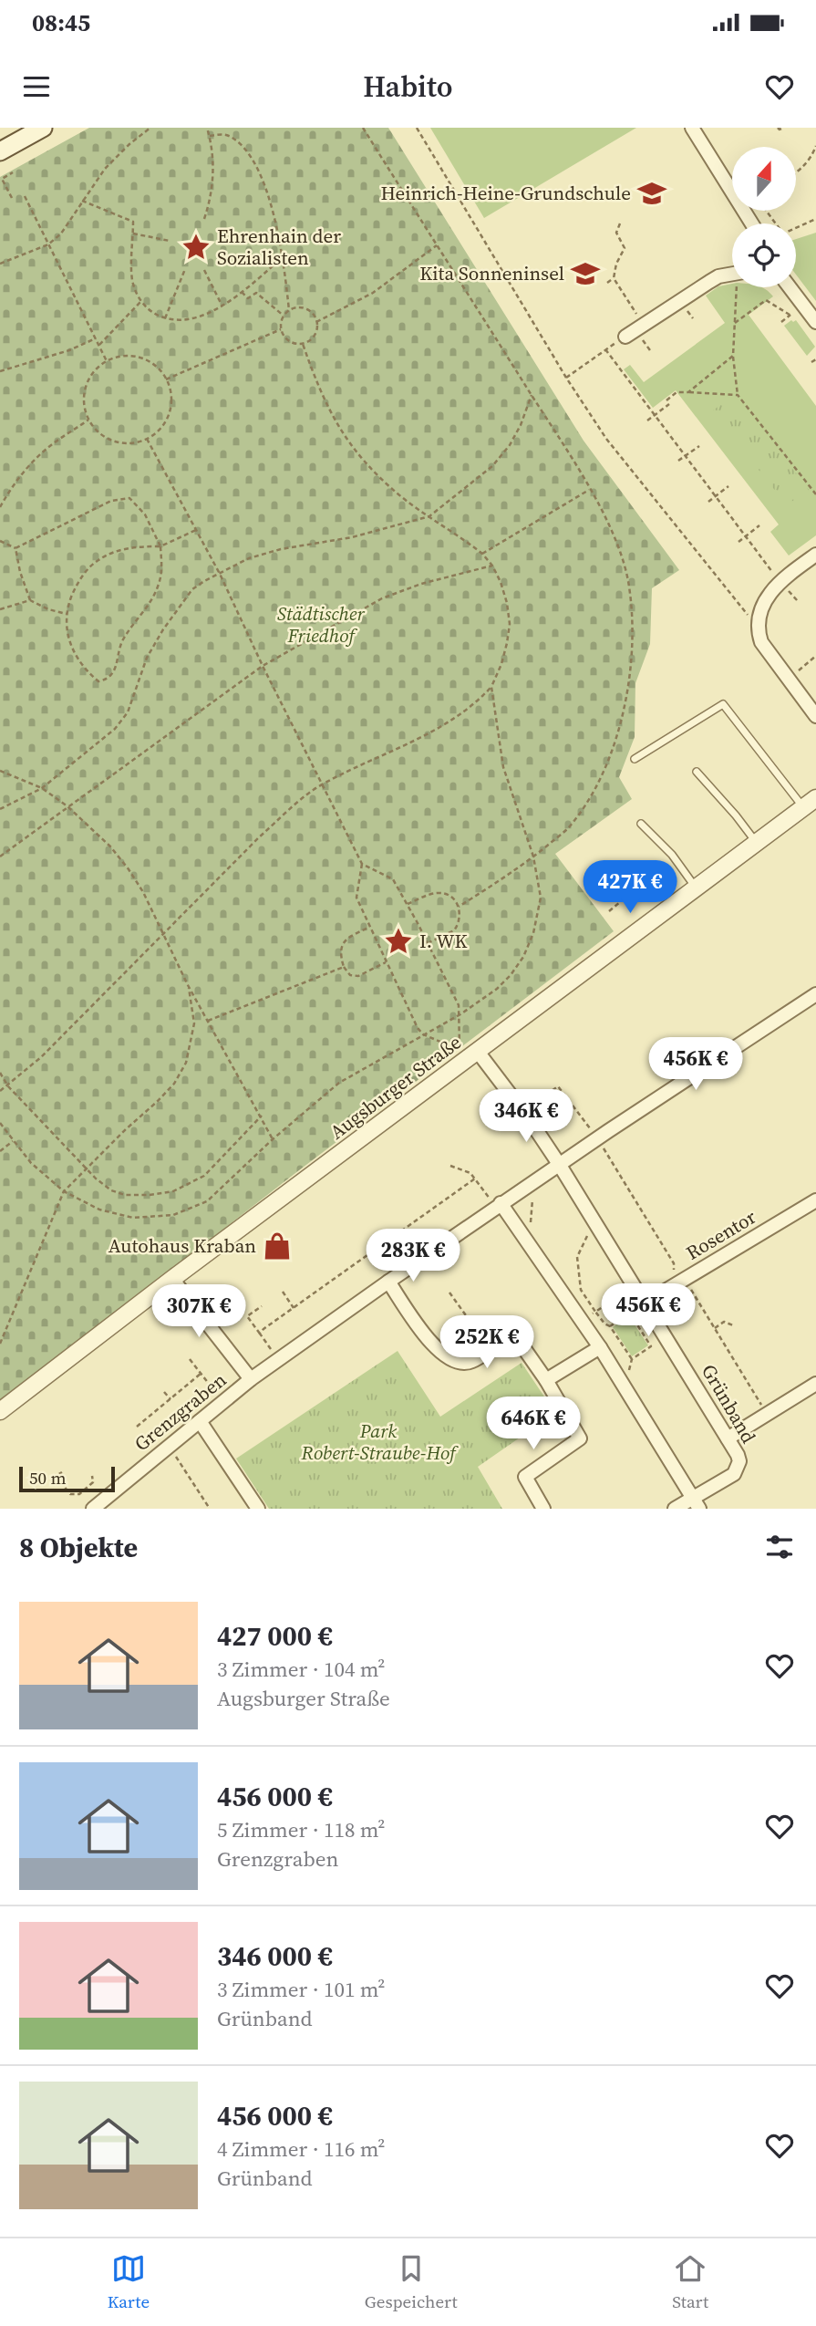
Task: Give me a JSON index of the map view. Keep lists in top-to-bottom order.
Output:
{
  "streets": {
    "street": [
      "Augsburger Straße",
      "Rosentor",
      "Grünband",
      "Grenzgraben"
    ]
  },
  "crossings": [
    ["Augsburger Straße", "Grünband"],
    ["Rosentor", "Grünband"],
    ["Grünband", "Grenzgraben"]
  ],
  "parks": ["Städtischer Friedhof", "Park Robert-Straube-Hof"],
  "places": {
    "school or university": ["Heinrich-Heine-Grundschule", "Kita Sonneninsel"],
    "place": ["Ehrenhain der Sozialisten", "I. WK"],
    "shop": ["Autohaus Kraban"]
  },
  "scale_bar": "50 m",
  "north": "top",
  "page": {
    "status": "08:45",
    "header": "Habito",
    "price": [
      "427K €",
      "456K €",
      "346K €",
      "283K €",
      "456K €",
      "307K €",
      "252K €",
      "646K €"
    ],
    "scale": "50 m",
    "heading": "8 Objekte",
    "list": [
      {
        "name": "427 000 €",
        "note": "3 Zimmer · 104 m² · Augsburger Straße"
      },
      {
        "name": "456 000 €",
        "note": "5 Zimmer · 118 m² · Grenzgraben"
      },
      {
        "name": "346 000 €",
        "note": "3 Zimmer · 101 m² · Grünband"
      },
      {
        "name": "456 000 €",
        "note": "4 Zimmer · 116 m² · Grünband"
      }
    ],
    "tabs": ["Karte", "Gespeichert", "Start"]
  }
}
